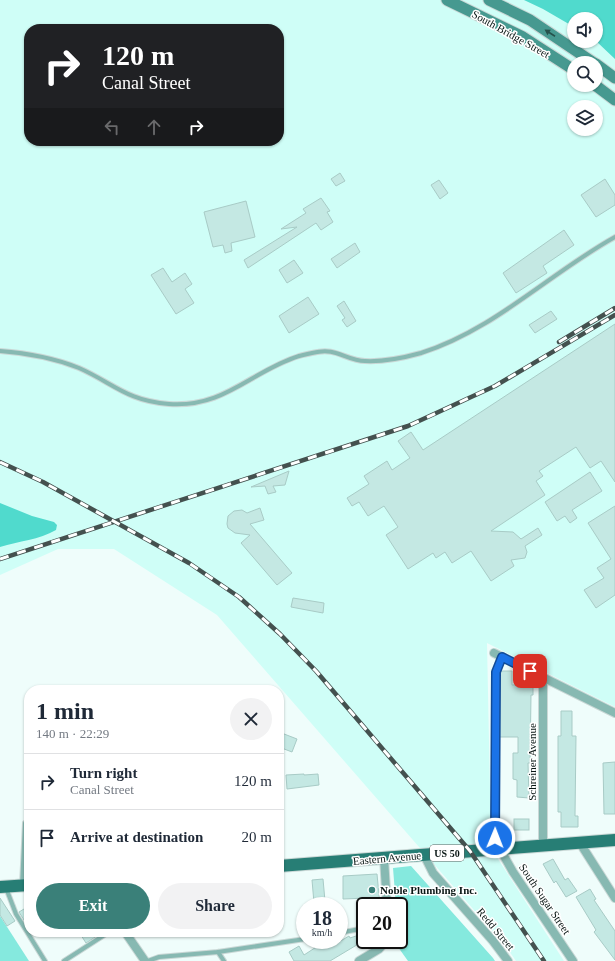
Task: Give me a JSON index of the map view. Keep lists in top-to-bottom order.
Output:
{
  "streets": {
    "main road": ["South Bridge Street", "US 50", "Eastern Avenue"],
    "street": ["Schreiner Avenue", "South Sugar Street", "Redd Street"]
  },
  "crossings": [
    ["Schreiner Avenue", "Eastern Avenue"],
    ["Eastern Avenue", "South Sugar Street"],
    ["Eastern Avenue", "Redd Street"]
  ],
  "places": ["Noble Plumbing Inc."],
  "page": {
    "turn": ["120 m", "Canal Street"],
    "heading": ["1 min", "140 m · 22:29"],
    "list": [
      {
        "name": "Turn right",
        "note": "Canal Street",
        "value": "120 m"
      },
      {
        "name": "Arrive at destination",
        "value": "20 m"
      }
    ],
    "buttons": ["Exit", "Share"],
    "speed": "18 km/h",
    "limit": "20"
  }
}
